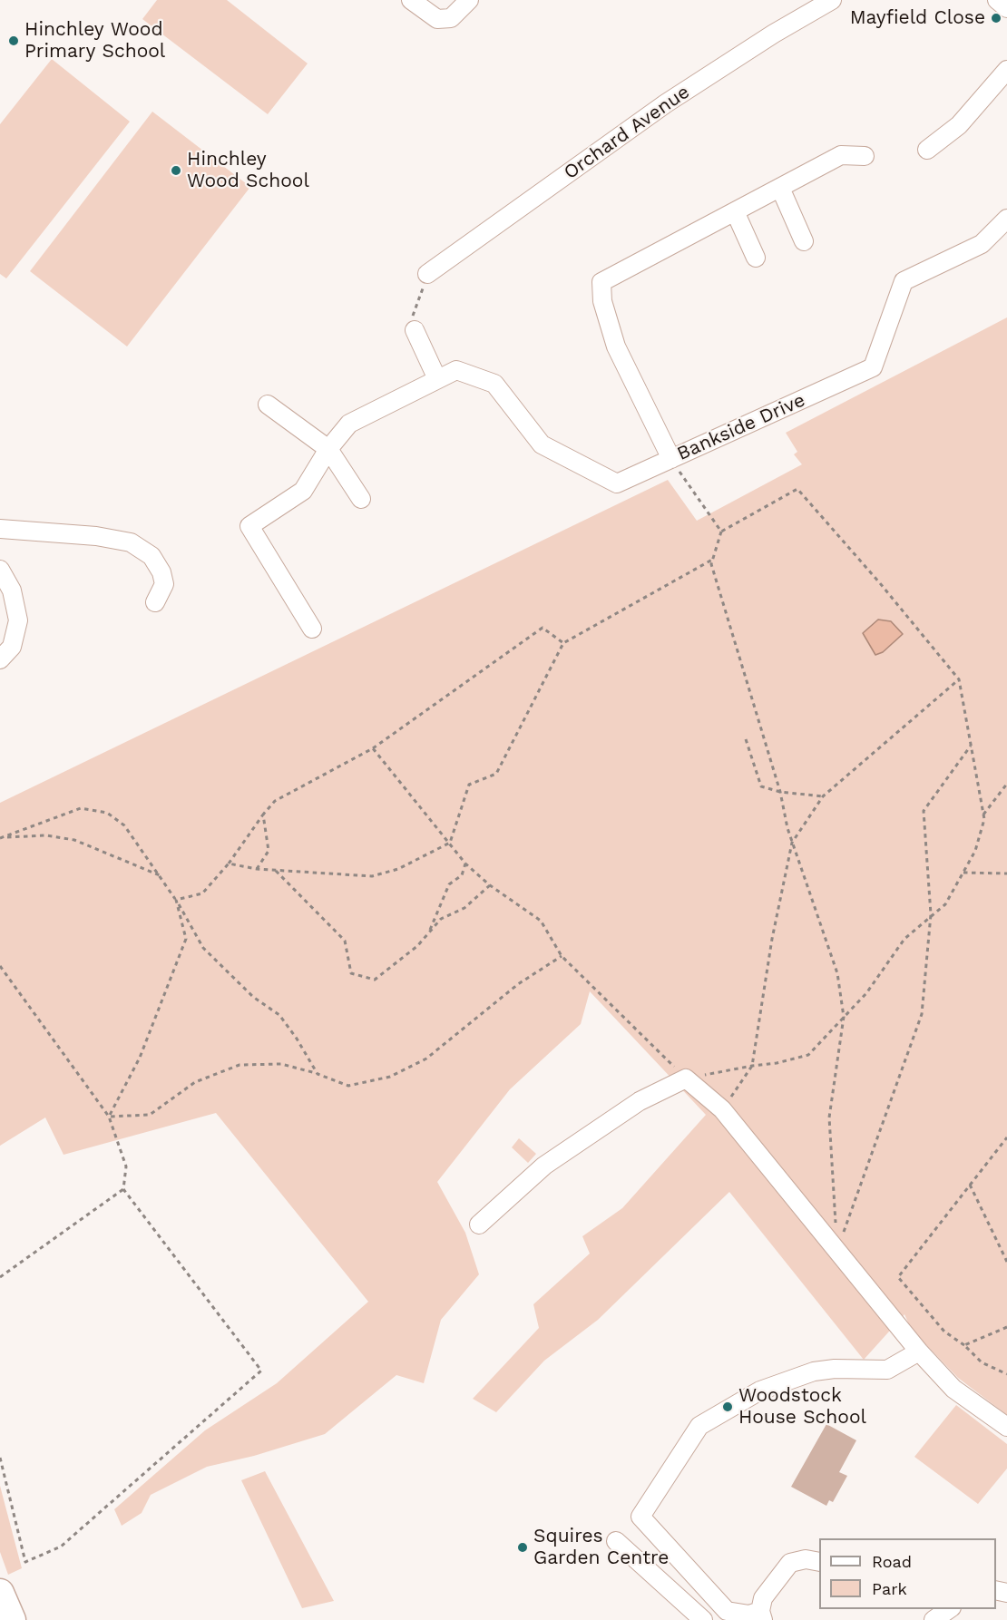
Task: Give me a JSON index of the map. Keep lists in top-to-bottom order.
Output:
{
  "streets": {
    "street": ["Orchard Avenue", "Bankside Drive"]
  },
  "places": [
    "Mayfield Close",
    "Hinchley Wood Primary School",
    "Hinchley Wood School",
    "Woodstock House School",
    "Squires Garden Centre"
  ],
  "legend": ["Road", "Park"]
}
